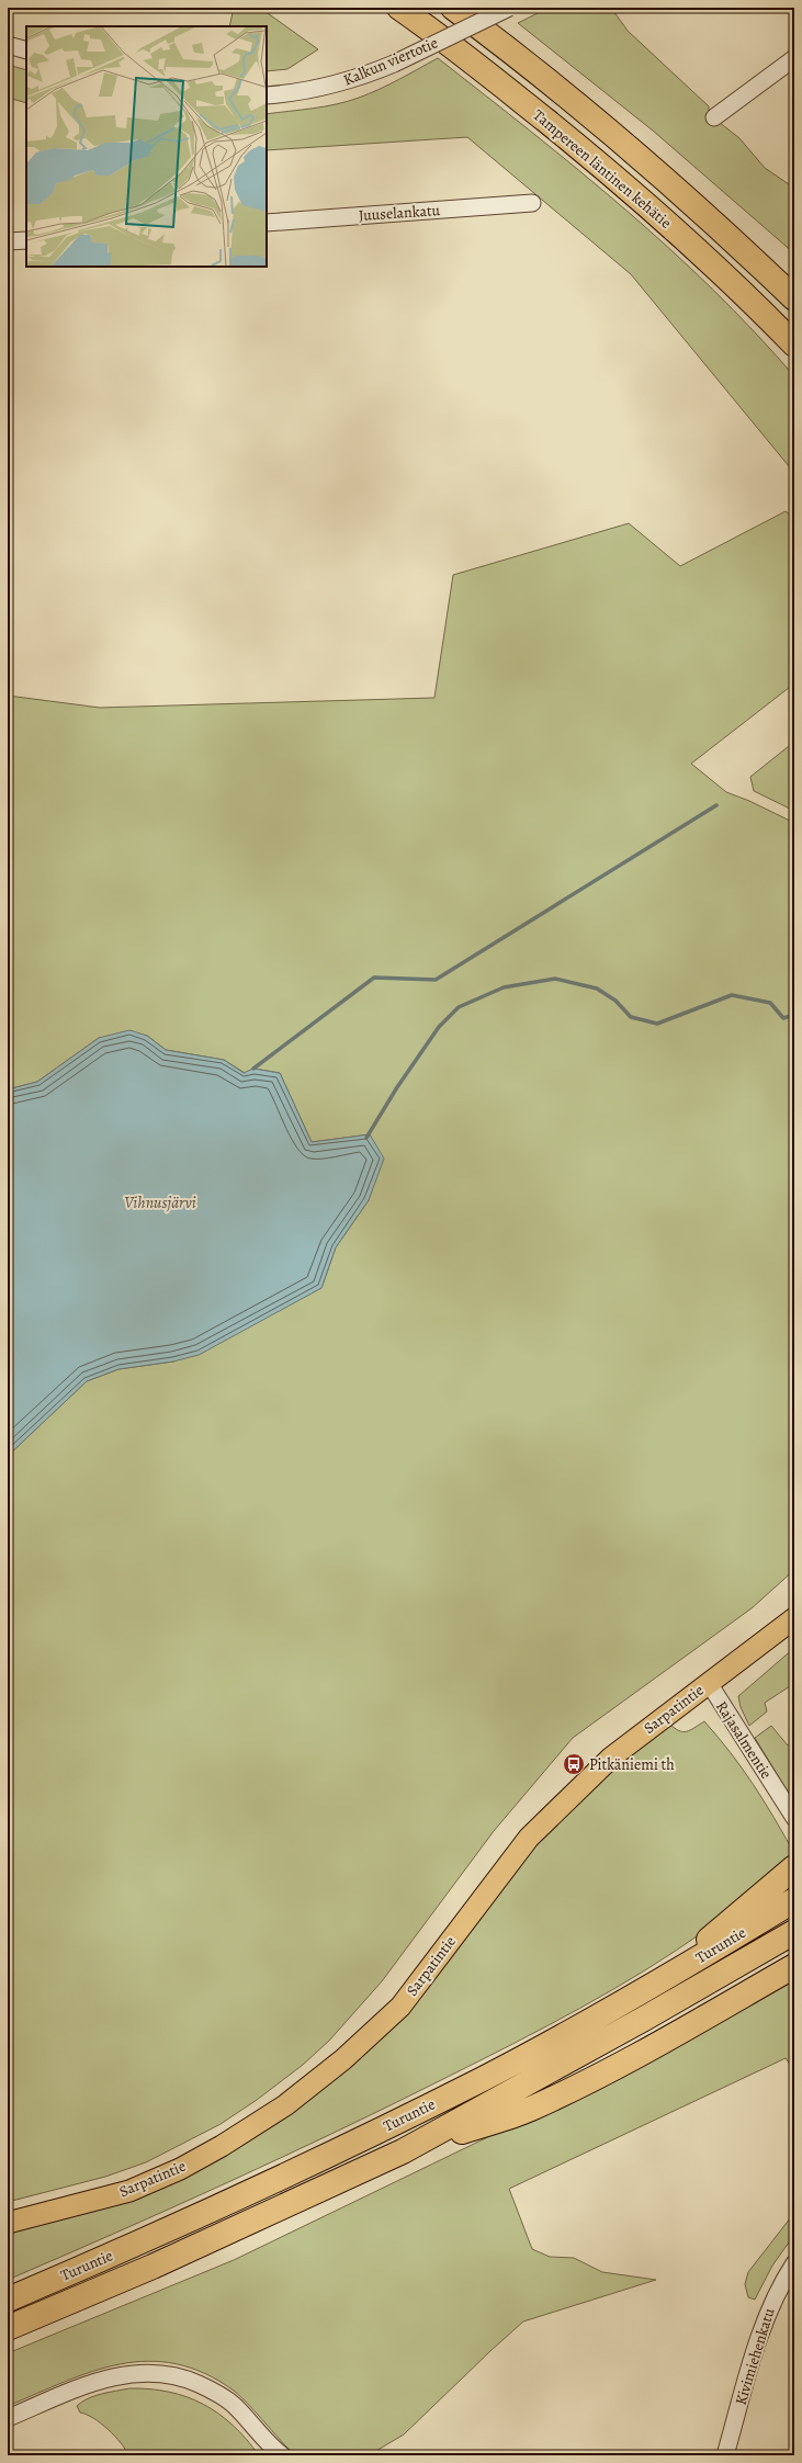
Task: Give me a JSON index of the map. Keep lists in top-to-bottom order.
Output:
{
  "streets": {
    "highway": ["Tampereen läntinen kehätie", "Turuntie"],
    "main road": ["Sarpatintie"],
    "street": [
      "Kalkun viertotie",
      "Juuselankatu",
      "Rajasalmentie",
      "Kivimiehenkatu"
    ]
  },
  "crossings": [
    ["Sarpatintie", "Rajasalmentie"]
  ],
  "water": ["Vihnusjärvi"],
  "places": {
    "bus stop": ["Pitkäniemi th"]
  }
}
